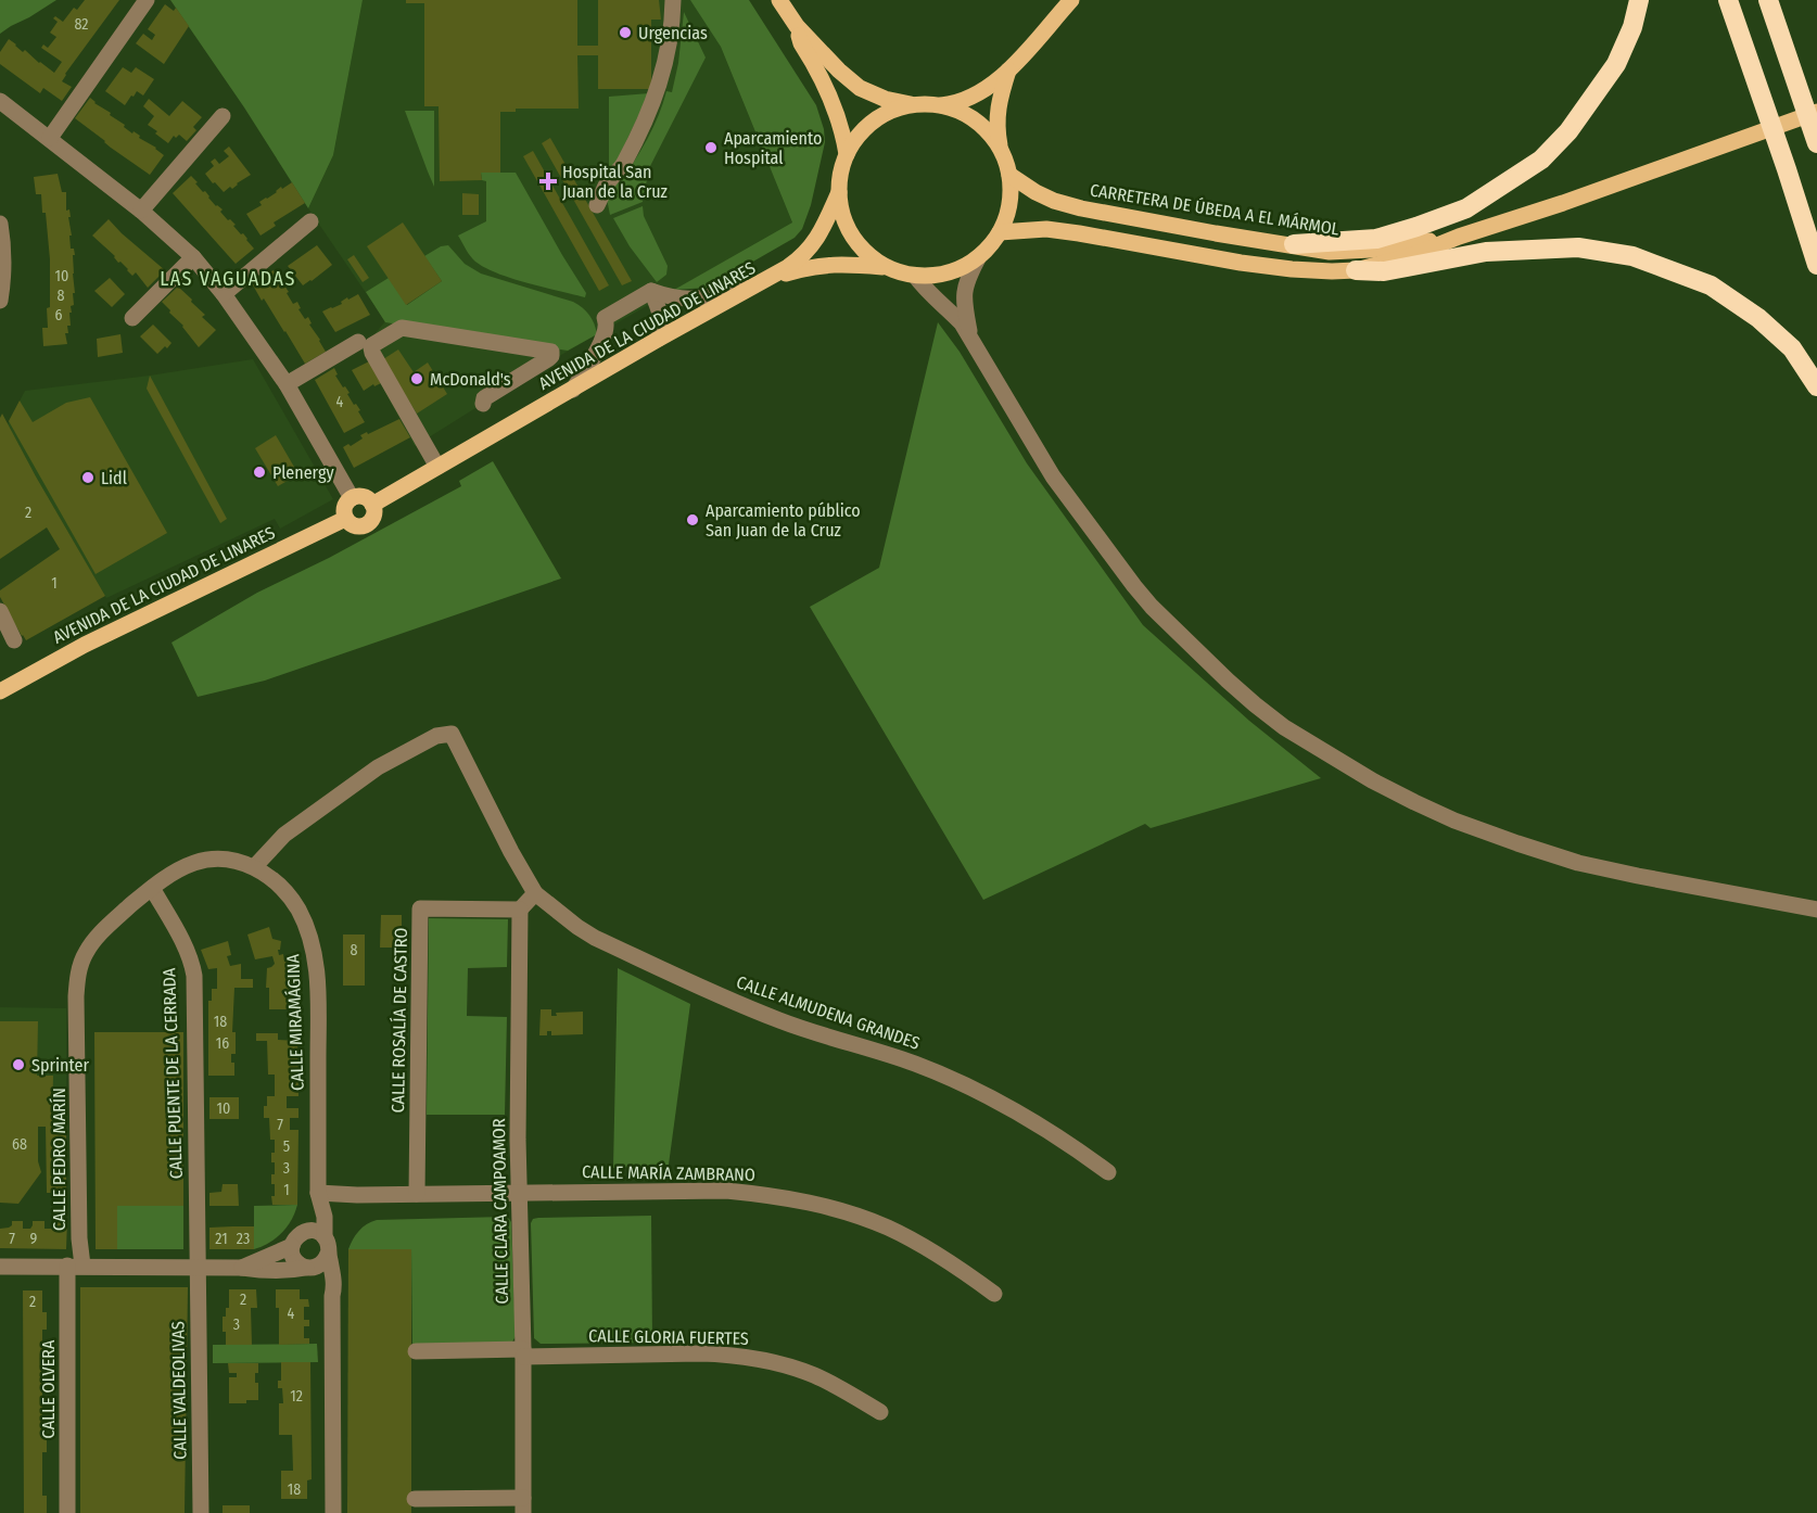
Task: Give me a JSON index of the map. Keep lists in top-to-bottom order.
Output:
{
  "streets": {
    "main road": ["CARRETERA DE ÚBEDA A EL MÁRMOL", "AVENIDA DE LA CIUDAD DE LINARES"],
    "street": [
      "CALLE ALMUDENA GRANDES",
      "CALLE ROSALÍA DE CASTRO",
      "CALLE MIRAMÁGINA",
      "CALLE PUENTE DE LA CERRADA",
      "CALLE PEDRO MARÍN",
      "CALLE MARÍA ZAMBRANO",
      "CALLE CLARA CAMPOAMOR",
      "CALLE GLORIA FUERTES",
      "CALLE OLVERA",
      "CALLE VALDEOLIVAS"
    ]
  },
  "crossings": [
    ["CARRETERA DE ÚBEDA A EL MÁRMOL", "AVENIDA DE LA CIUDAD DE LINARES"],
    ["CALLE ALMUDENA GRANDES", "CALLE MIRAMÁGINA"],
    ["CALLE ROSALÍA DE CASTRO", "CALLE MARÍA ZAMBRANO"],
    ["CALLE ROSALÍA DE CASTRO", "CALLE CLARA CAMPOAMOR"],
    ["CALLE MIRAMÁGINA", "CALLE PUENTE DE LA CERRADA"],
    ["CALLE MIRAMÁGINA", "CALLE PEDRO MARÍN"],
    ["CALLE MIRAMÁGINA", "CALLE MARÍA ZAMBRANO"],
    ["CALLE PUENTE DE LA CERRADA", "CALLE PEDRO MARÍN"],
    ["CALLE PUENTE DE LA CERRADA", "CALLE VALDEOLIVAS"],
    ["CALLE PEDRO MARÍN", "CALLE OLVERA"],
    ["CALLE MARÍA ZAMBRANO", "CALLE CLARA CAMPOAMOR"],
    ["CALLE CLARA CAMPOAMOR", "CALLE GLORIA FUERTES"]
  ],
  "districts": ["LAS VAGUADAS"],
  "places": {
    "other": [
      "Urgencias",
      "Aparcamiento Hospital",
      "McDonald's",
      "Plenergy",
      "Lidl",
      "Aparcamiento público San Juan de la Cruz",
      "Sprinter"
    ],
    "health": ["Hospital San Juan de la Cruz"]
  },
  "house_numbers": [
    "82",
    "10",
    "8",
    "6",
    "4",
    "2",
    "1",
    "8",
    "18",
    "16",
    "10",
    "7",
    "68",
    "5",
    "3",
    "1",
    "7",
    "9",
    "21",
    "23",
    "2",
    "2",
    "4",
    "3",
    "12",
    "18"
  ]
}
